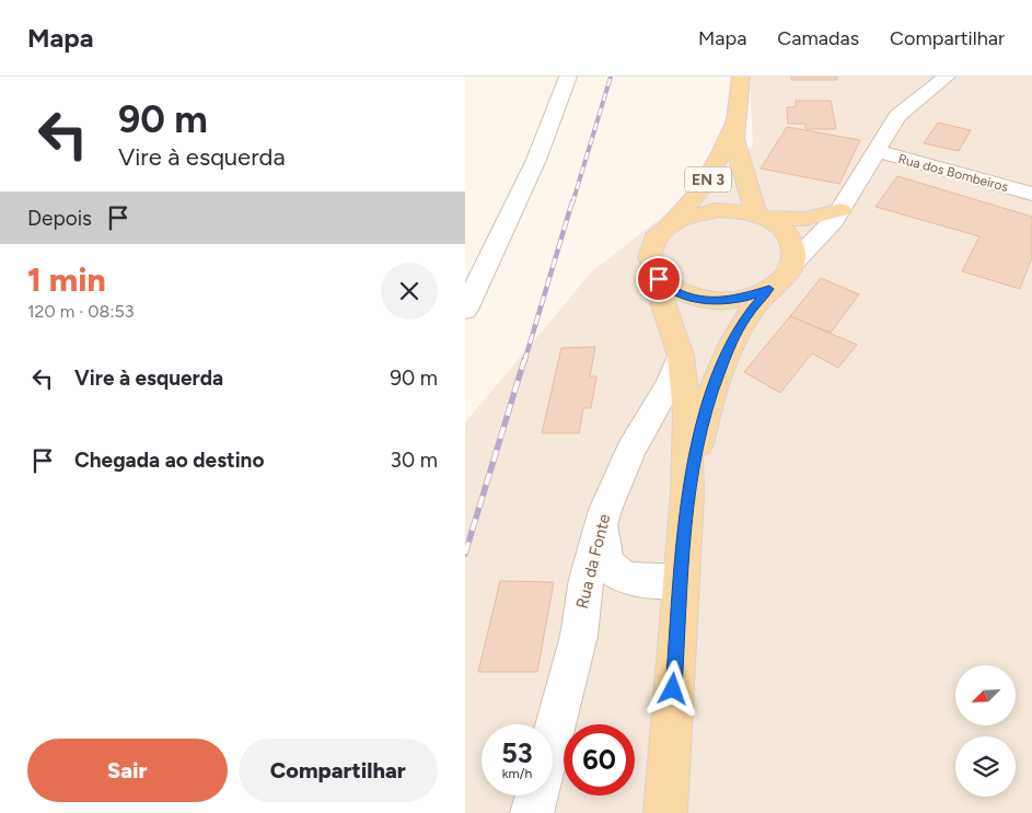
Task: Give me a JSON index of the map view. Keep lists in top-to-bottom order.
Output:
{
  "streets": {
    "main road": ["EN 3"],
    "street": ["Rua dos Bombeiros", "Rua da Fonte"]
  },
  "north": "bottom left",
  "page": {
    "header": "Mapa",
    "nav": ["Mapa", "Camadas", "Compartilhar"],
    "turn": ["90 m", "Vire à esquerda"],
    "then": "Depois",
    "heading": ["1 min", "120 m · 08:53"],
    "list": [
      {
        "name": "Vire à esquerda",
        "value": "90 m"
      },
      {
        "name": "Chegada ao destino",
        "value": "30 m"
      }
    ],
    "speed": "53 km/h",
    "limit": "60",
    "buttons": ["Sair", "Compartilhar"]
  }
}
